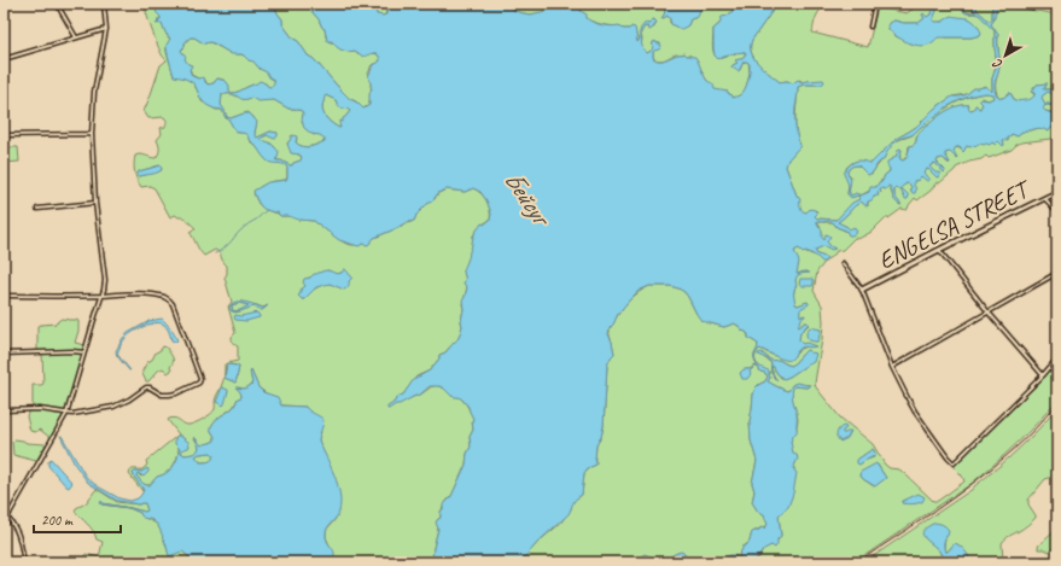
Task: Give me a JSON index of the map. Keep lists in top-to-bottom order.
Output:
{
  "streets": {
    "street": ["ENGELSA STREET"]
  },
  "water": ["Бейсуг"],
  "scale_bar": "200 m",
  "north": "bottom left"
}
